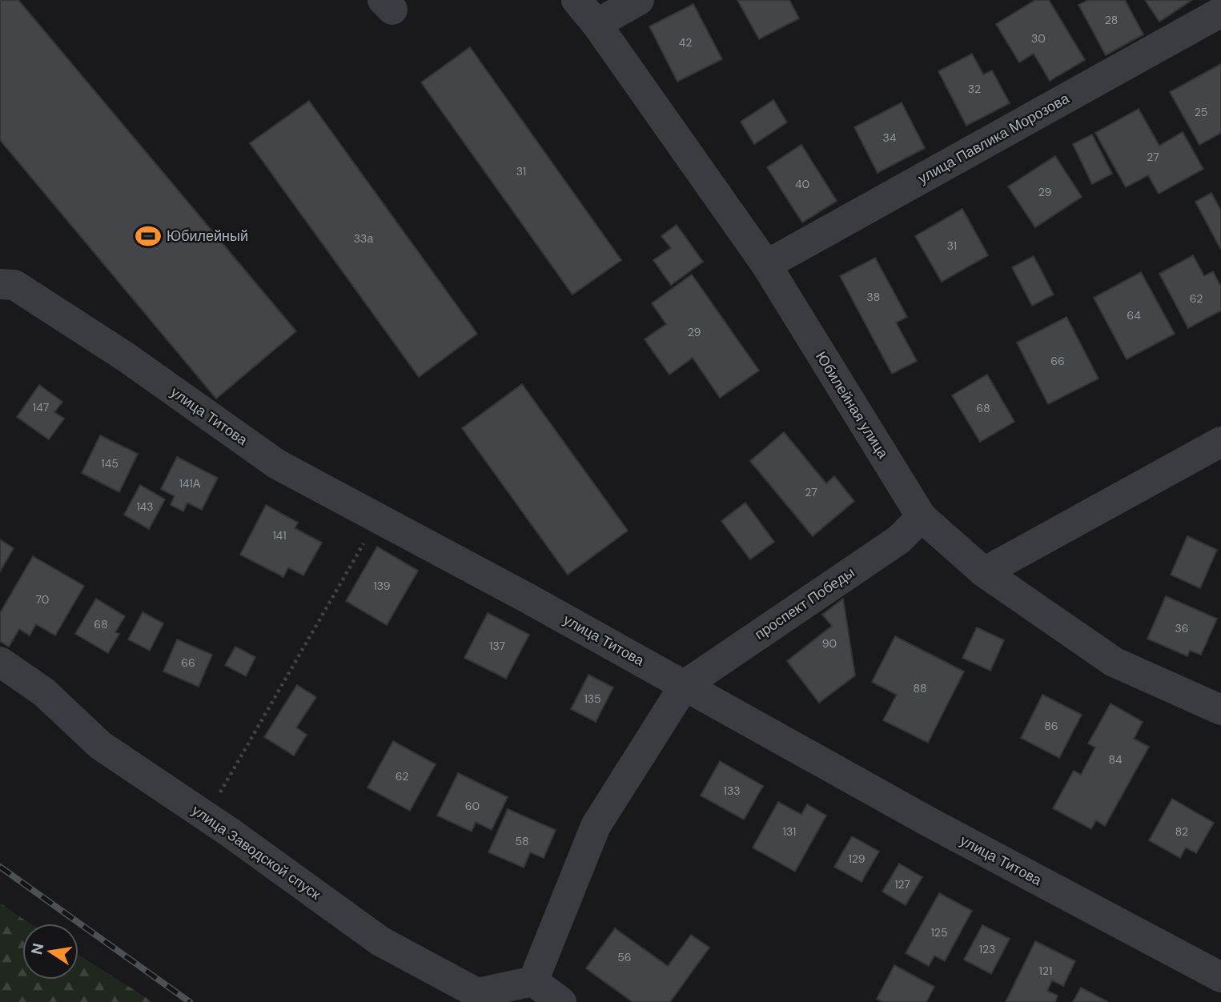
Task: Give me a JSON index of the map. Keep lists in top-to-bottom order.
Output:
{
  "streets": {
    "street": [
      "улица Павлика Морозова",
      "Юбилейная улица",
      "улица Титова",
      "проспект Победы",
      "улица Заводской спуск"
    ]
  },
  "crossings": [
    ["улица Павлика Морозова", "Юбилейная улица"],
    ["Юбилейная улица", "проспект Победы"],
    ["улица Титова", "проспект Победы"]
  ],
  "places": {
    "sports": ["Юбилейный"]
  },
  "house_numbers": [
    "28",
    "30",
    "42",
    "32",
    "25",
    "34",
    "27",
    "31",
    "40",
    "29",
    "33а",
    "31",
    "38",
    "62",
    "64",
    "29",
    "66",
    "147",
    "68",
    "145",
    "141А",
    "27",
    "143",
    "141",
    "139",
    "70",
    "68",
    "36",
    "90",
    "137",
    "66",
    "88",
    "135",
    "86",
    "84",
    "62",
    "133",
    "60",
    "131",
    "82",
    "58",
    "129",
    "127",
    "125",
    "123",
    "56",
    "121"
  ],
  "north": "left"
}
